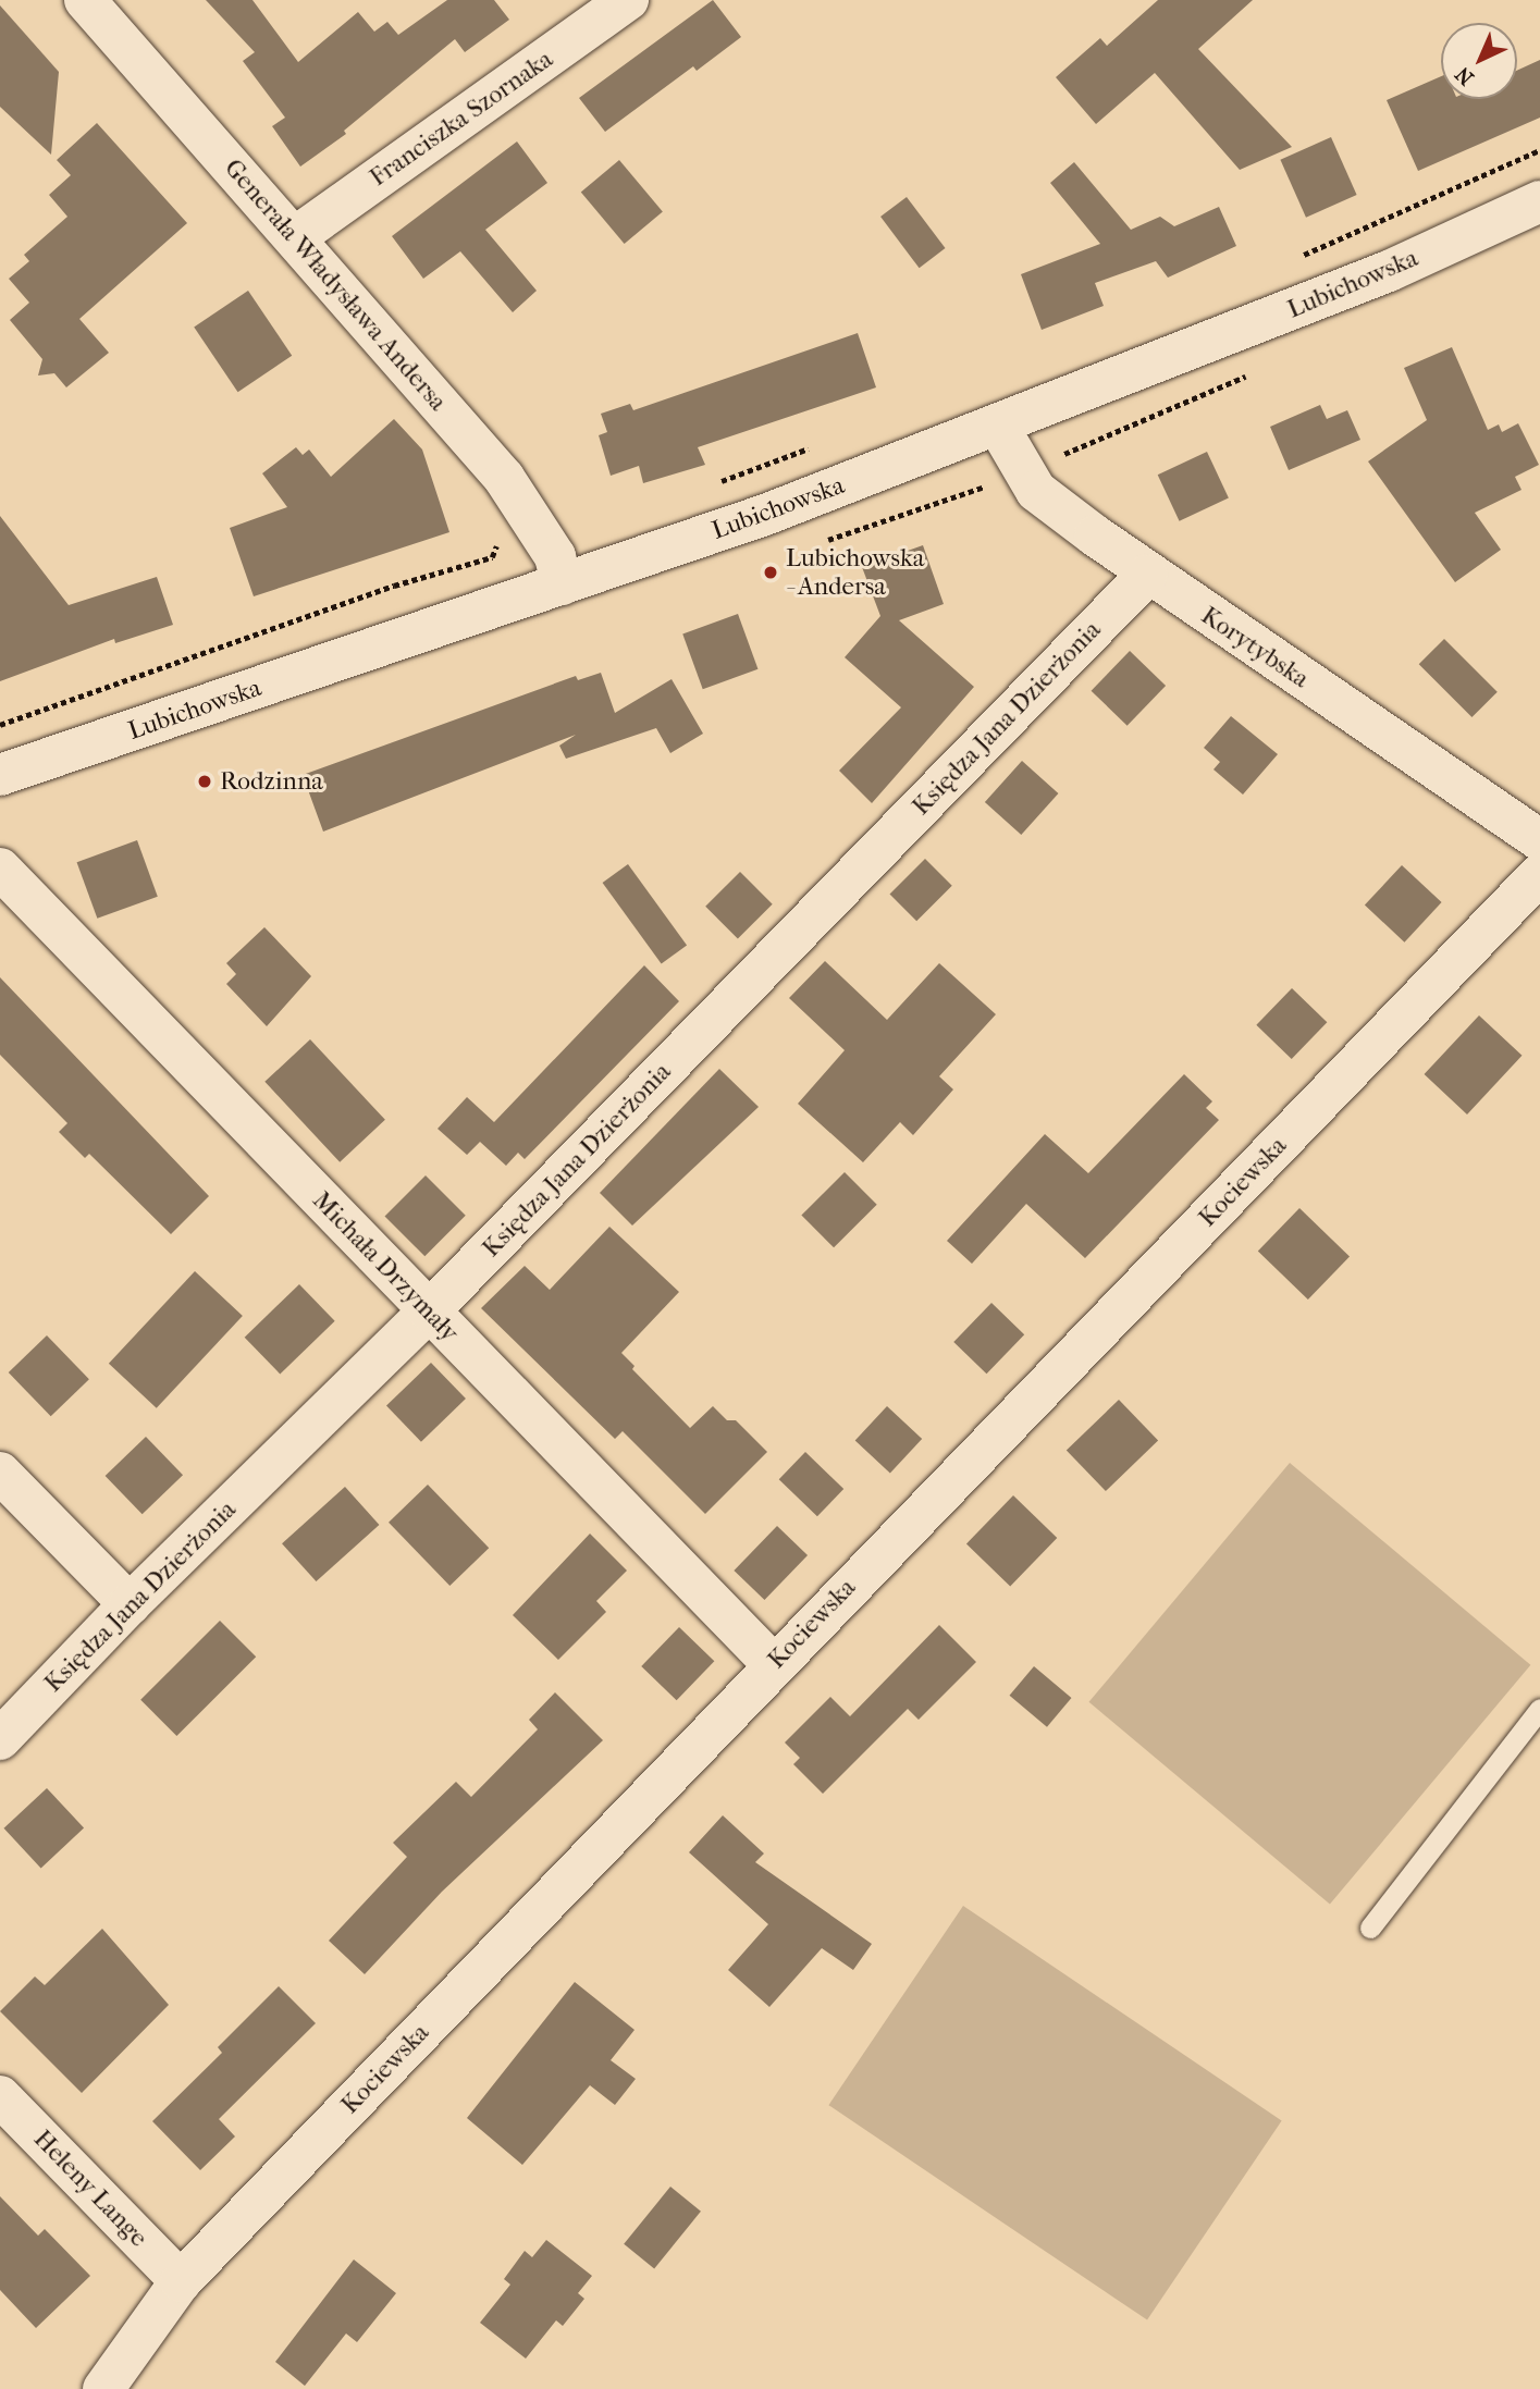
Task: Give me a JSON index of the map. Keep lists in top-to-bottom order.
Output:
{
  "streets": {
    "street": [
      "Franciszka Szornaka",
      "Lubichowska",
      "Generała Władysława Andersa",
      "Korytybska",
      "Księdza Jana Dzierżonia",
      "Kociewska",
      "Michała Drzymały",
      "Heleny Lange"
    ]
  },
  "crossings": [
    ["Franciszka Szornaka", "Generała Władysława Andersa"],
    ["Lubichowska", "Generała Władysława Andersa"],
    ["Lubichowska", "Korytybska"],
    ["Korytybska", "Księdza Jana Dzierżonia"],
    ["Księdza Jana Dzierżonia", "Michała Drzymały"],
    ["Kociewska", "Michała Drzymały"],
    ["Kociewska", "Heleny Lange"]
  ],
  "places": ["Lubichowska - Andersa", "Rodzinna"],
  "north": "bottom left"
}
